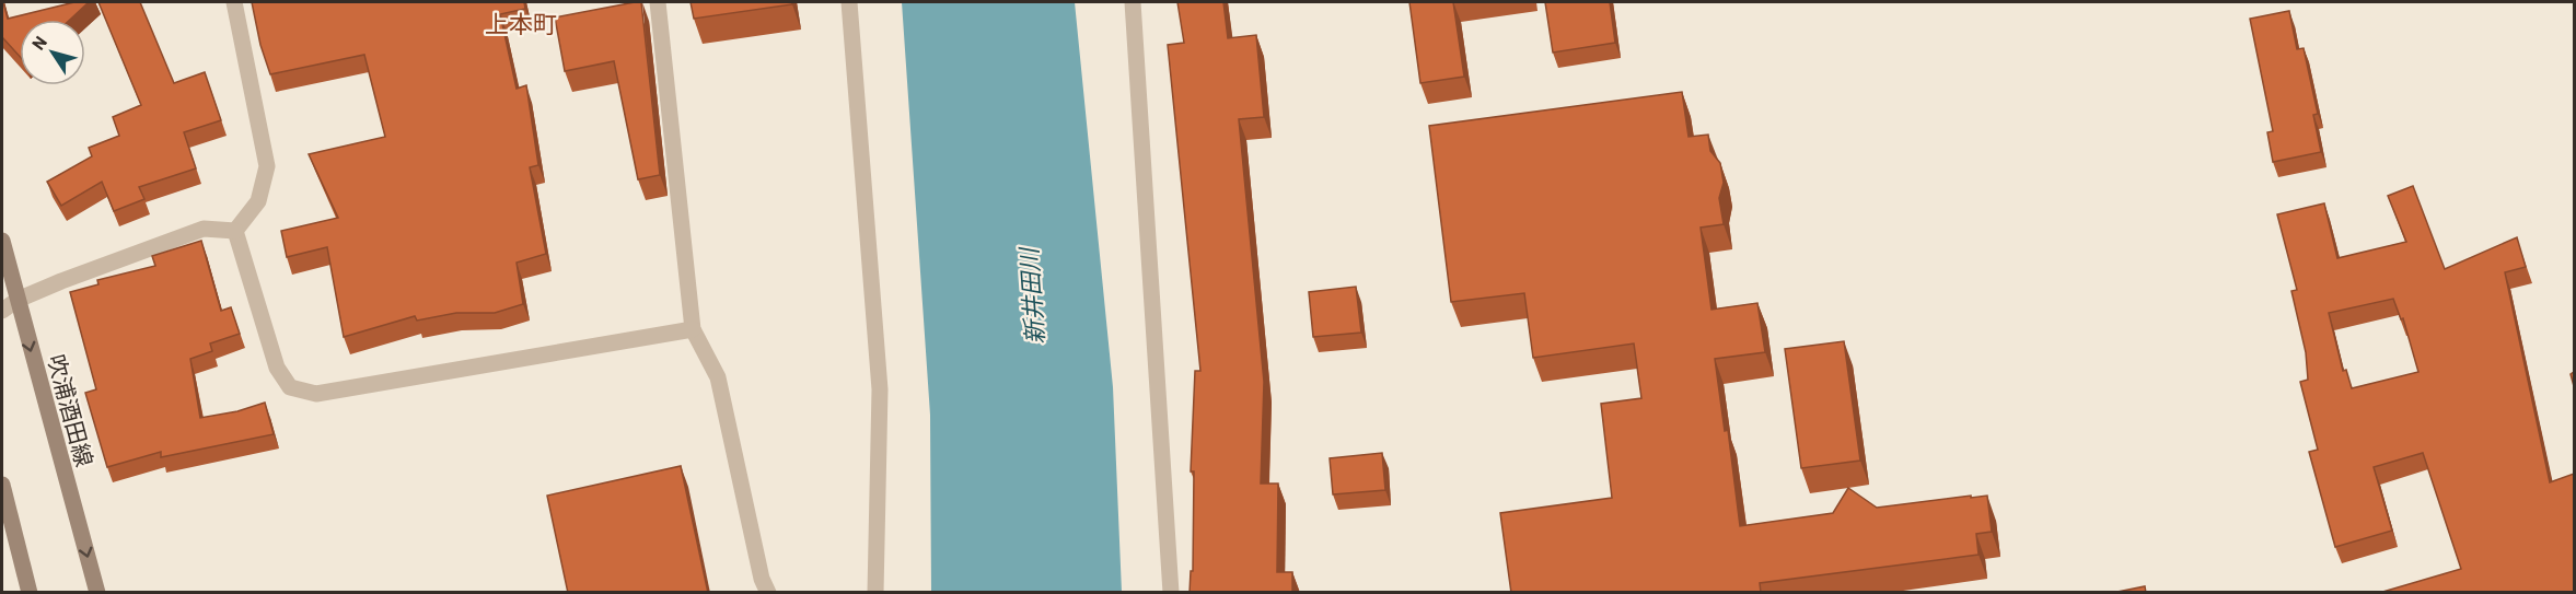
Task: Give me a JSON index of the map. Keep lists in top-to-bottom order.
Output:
{
  "streets": {
    "main road": ["吹浦酒田線"]
  },
  "districts": ["上本町"],
  "water": ["新井田川"],
  "north": "top left"
}
